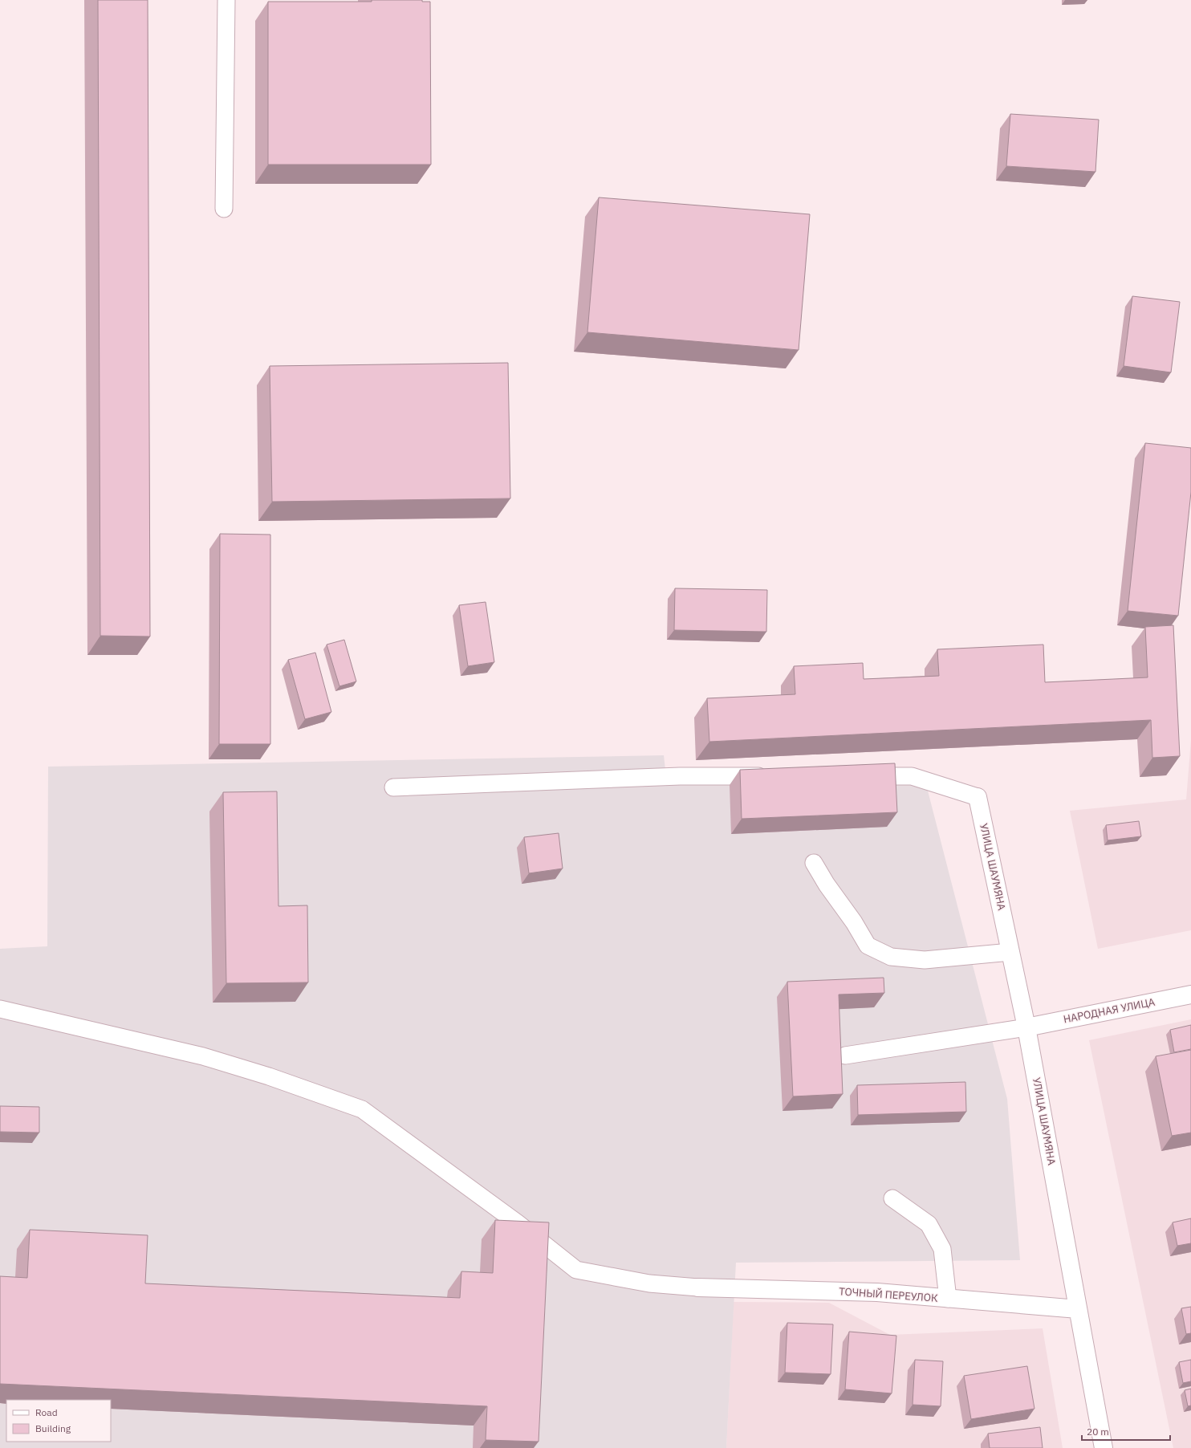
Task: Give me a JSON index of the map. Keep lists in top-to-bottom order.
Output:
{
  "streets": {
    "street": ["УЛИЦА ШАУМЯНА", "НАРОДНАЯ УЛИЦА", "ТОЧНЫЙ ПЕРЕУЛОК"]
  },
  "crossings": [
    ["УЛИЦА ШАУМЯНА", "НАРОДНАЯ УЛИЦА"],
    ["УЛИЦА ШАУМЯНА", "ТОЧНЫЙ ПЕРЕУЛОК"]
  ],
  "legend": ["Road", "Building"],
  "scale_bar": "20 m"
}
